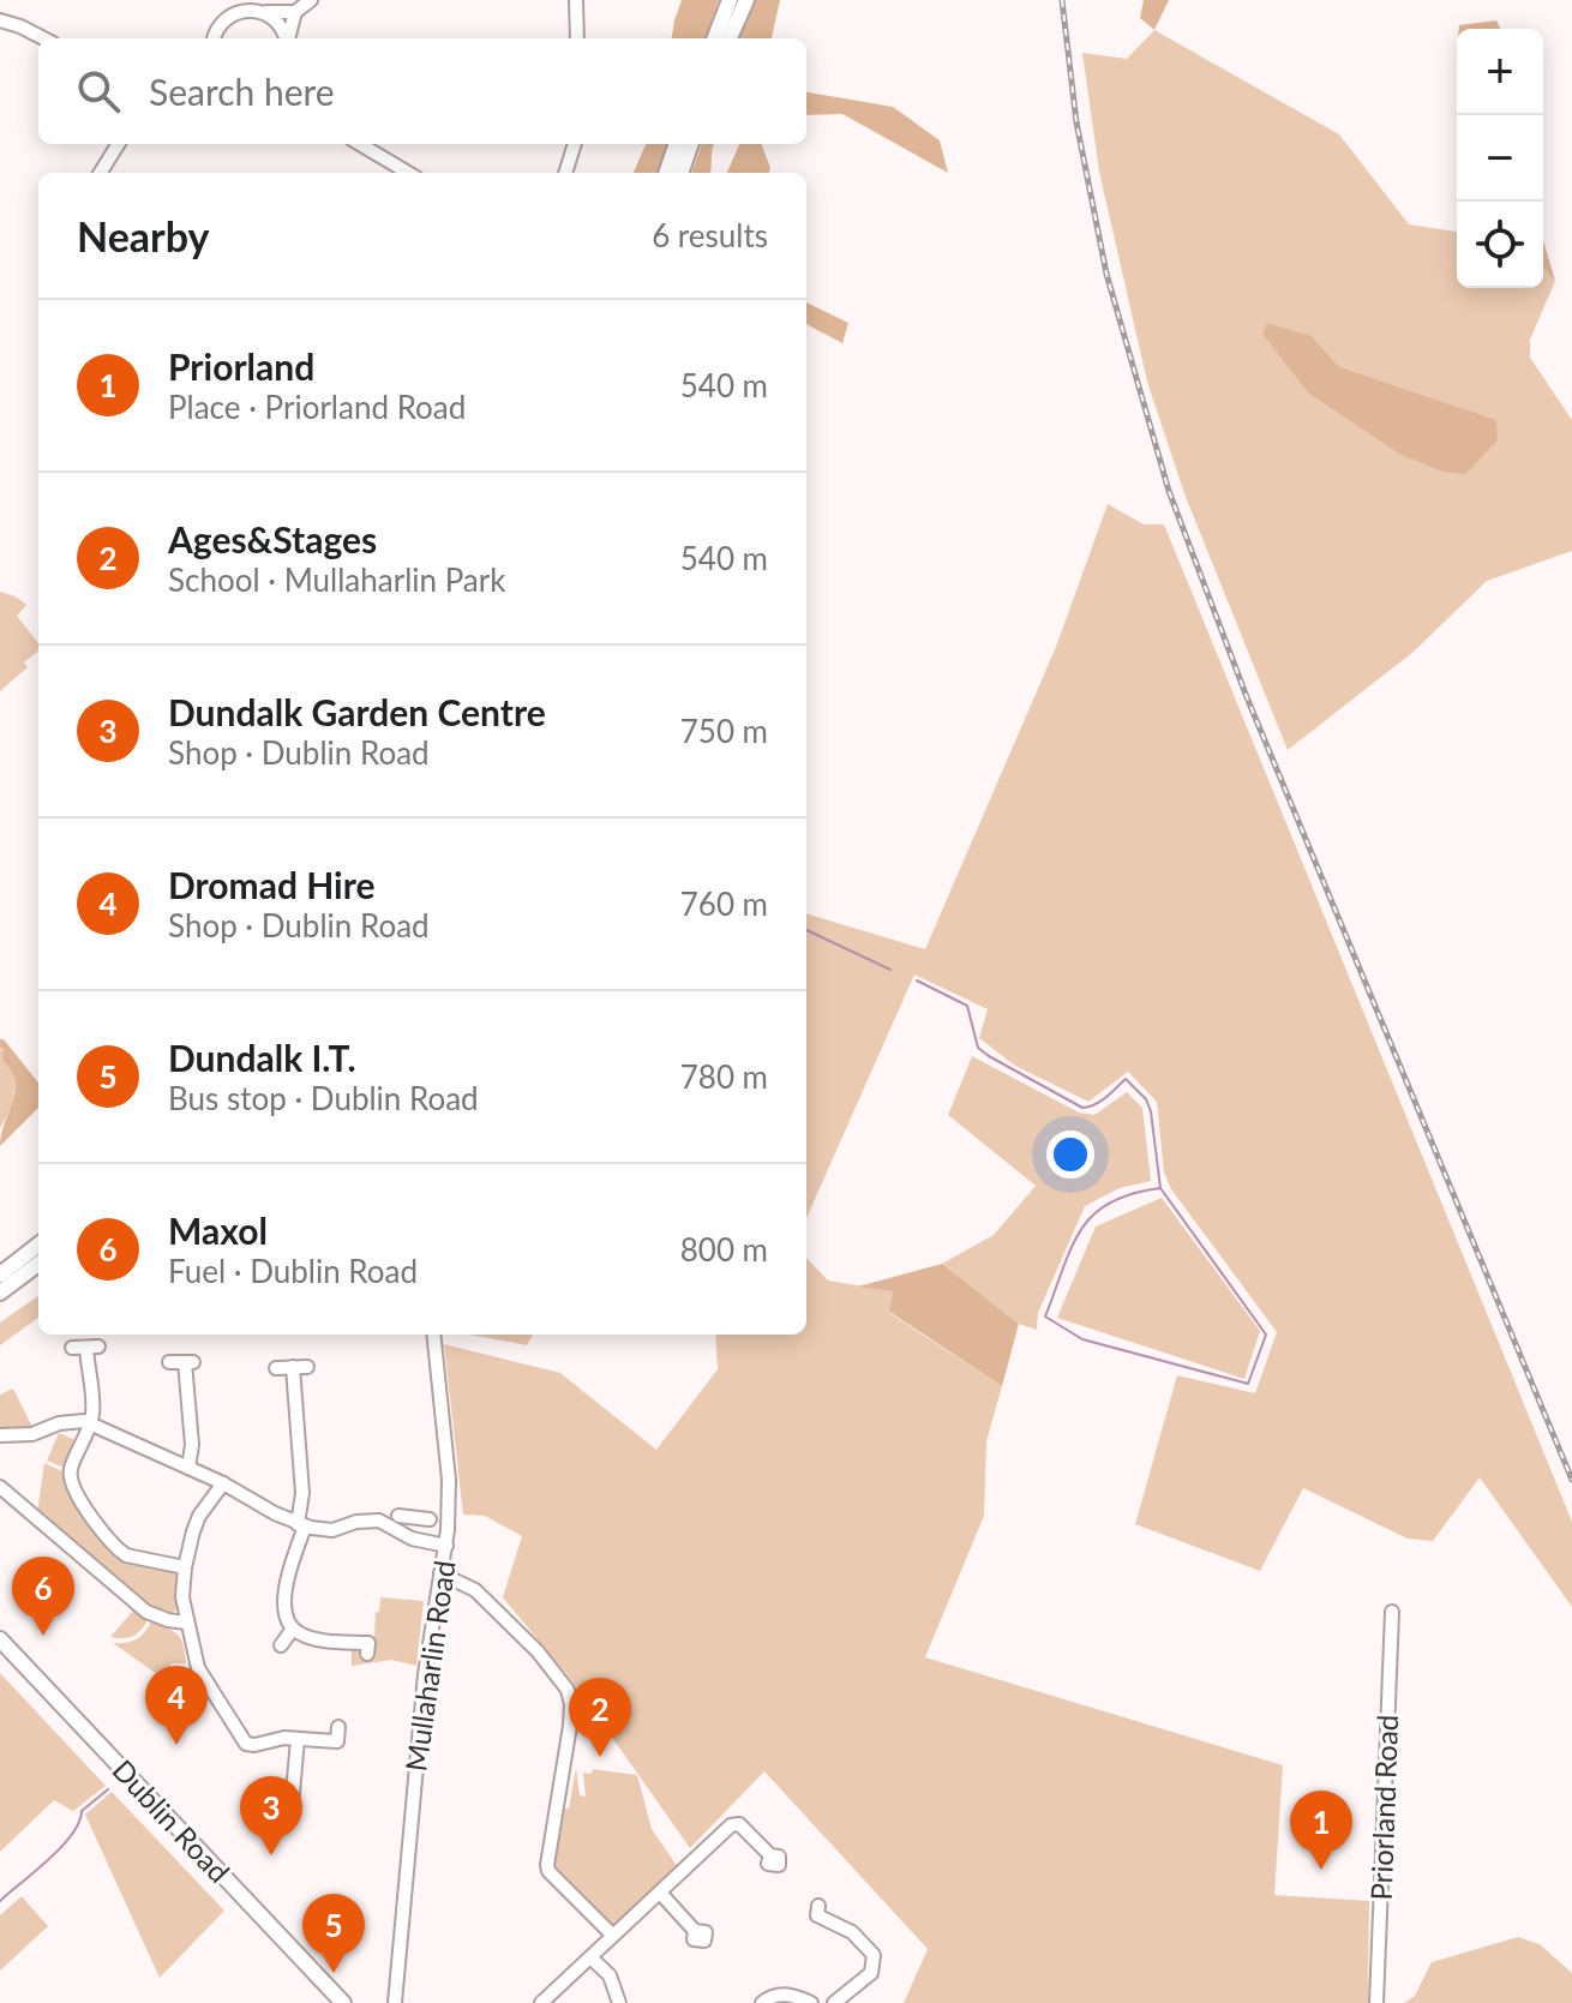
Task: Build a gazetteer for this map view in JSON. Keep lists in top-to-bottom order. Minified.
{"streets":{"main road":["Dublin Road"],"street":["Mullaharlin Road","Priorland Road"]},"page":{"map_buttons":["+","−"],"search":"Search here","heading":["Nearby","6 results"],"list":[{"mark":"1","name":"Priorland","note":"Place · Priorland Road","value":"540 m"},{"mark":"2","name":"Ages&Stages","note":"School · Mullaharlin Park","value":"540 m"},{"mark":"3","name":"Dundalk Garden Centre","note":"Shop · Dublin Road","value":"750 m"},{"mark":"4","name":"Dromad Hire","note":"Shop · Dublin Road","value":"760 m"},{"mark":"5","name":"Dundalk I.T.","note":"Bus stop · Dublin Road","value":"780 m"},{"mark":"6","name":"Maxol","note":"Fuel · Dublin Road","value":"800 m"}],"pins":["6","4","2","3","1","5"]}}
